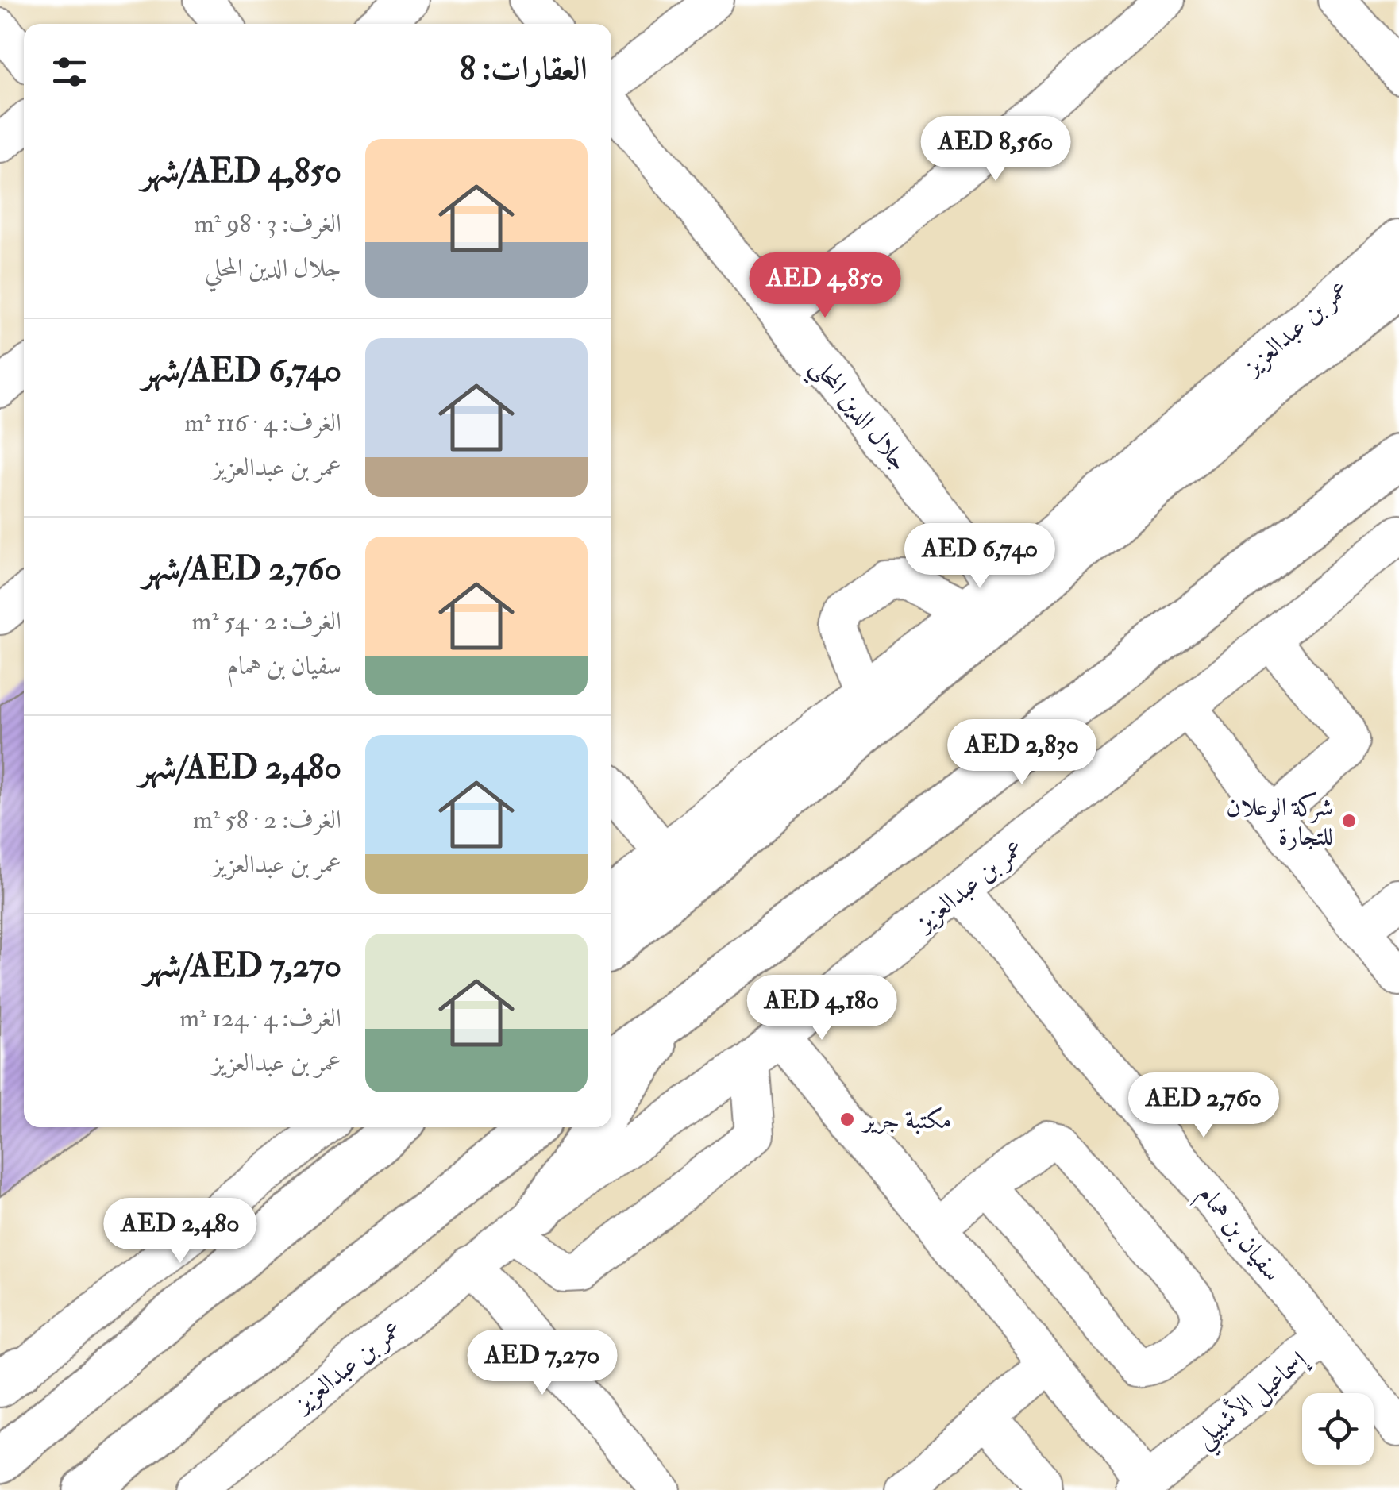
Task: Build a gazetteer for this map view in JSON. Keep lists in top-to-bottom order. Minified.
{"streets":{"main road":["عمر بن عبدالعزيز"],"street":["جلال الدين المحلي","سفيان بن همام","إسماعيل الأشبيلي"]},"crossings":[["عمر بن عبدالعزيز","جلال الدين المحلي"],["عمر بن عبدالعزيز","سفيان بن همام"],["سفيان بن همام","إسماعيل الأشبيلي"]],"places":["شركة الوعلان للتجارة","مكتبة جرير"],"page":{"heading":"العقارات: 8","price":["AED 8,560","AED 4,850","AED 6,740","AED 2,830","AED 4,180","AED 2,760","AED 2,480","AED 7,270"],"list":[{"name":"AED 4,850/شهر","note":"الغرف: 3 · 98 m² · جلال الدين المحلي"},{"name":"AED 6,740/شهر","note":"الغرف: 4 · 116 m² · عمر بن عبدالعزيز"},{"name":"AED 2,760/شهر","note":"الغرف: 2 · 54 m² · سفيان بن همام"},{"name":"AED 2,480/شهر","note":"الغرف: 2 · 58 m² · عمر بن عبدالعزيز"},{"name":"AED 7,270/شهر","note":"الغرف: 4 · 124 m² · عمر بن عبدالعزيز"}]}}
